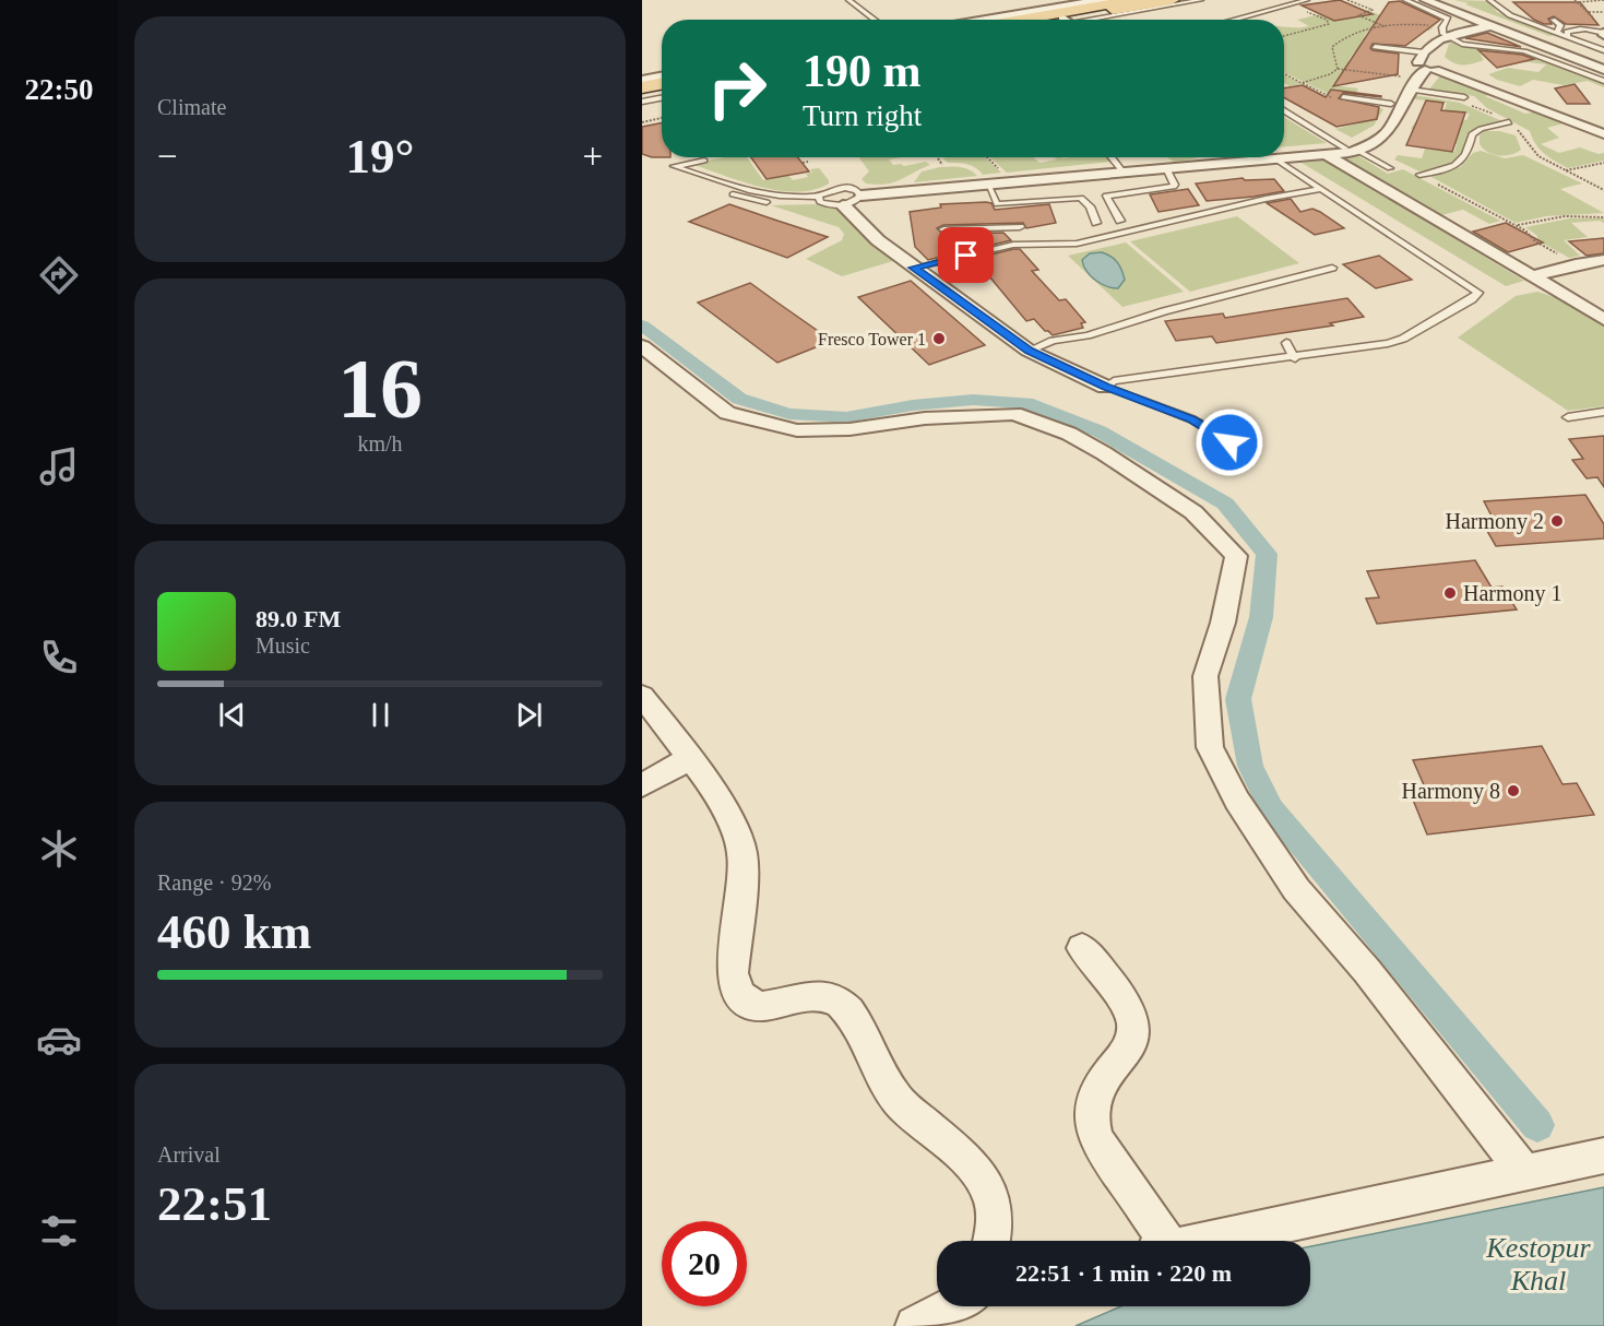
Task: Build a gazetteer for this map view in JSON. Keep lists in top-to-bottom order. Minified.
{"water":["Kestopur Khal"],"places":["Fresco Tower 1","Harmony 2","Harmony 1","Harmony 8"],"page":{"tabs":"22:50","tile":["Climate",["16","km/h"],["Range · 92%","460 km"],["Arrival","22:51"]],"turn":["190 m","Turn right"],"heat":["−","19°","+"],"song":["89.0 FM","Music"],"limit":"20","trip":"22:51 · 1 min · 220 m"}}
